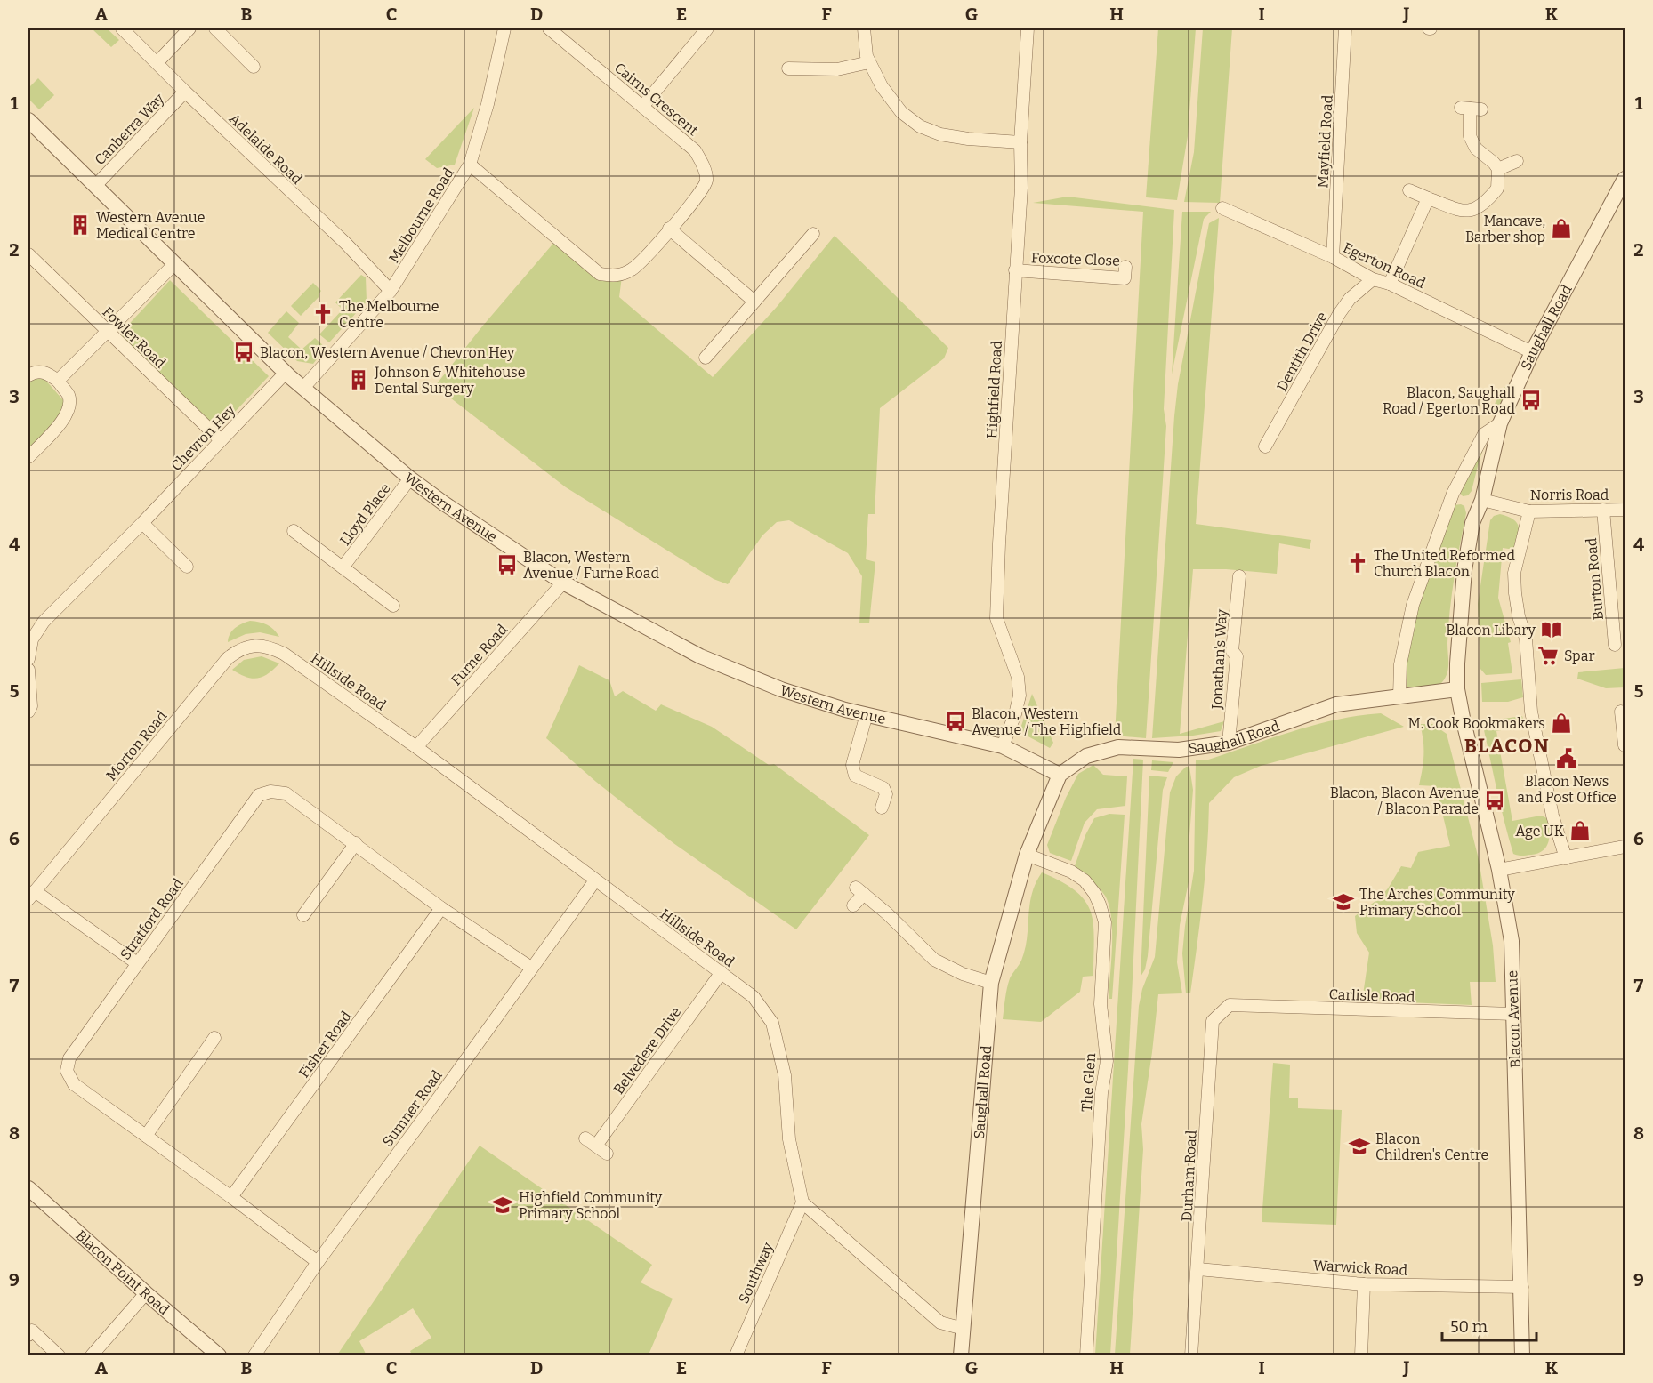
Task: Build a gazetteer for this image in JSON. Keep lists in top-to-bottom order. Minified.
{"streets":{"street":["Cairns Crescent","Canberra Way","Mayfield Road","Adelaide Road","Melbourne Road","Foxcote Close","Egerton Road","Saughall Road","Fowler Road","Dentith Drive","Highfield Road","Chevron Hey","Norris Road","Western Avenue","Lloyd Place","Burton Road","Furne Road","Jonathan's Way","Hillside Road","Morton Road","Stratford Road","Carlisle Road","Blacon Avenue","Fisher Road","Belvedere Drive","The Glen","Sumner Road","Durham Road","Warwick Road","Blacon Point Road","Southway"]},"crossings":[["Cairns Crescent","Melbourne Road"],["Canberra Way","Adelaide Road"],["Canberra Way","Western Avenue"],["Mayfield Road","Egerton Road"],["Adelaide Road","Melbourne Road"],["Melbourne Road","Western Avenue"],["Foxcote Close","Highfield Road"],["Egerton Road","Saughall Road"],["Egerton Road","Dentith Drive"],["Saughall Road","Norris Road"],["Saughall Road","Western Avenue"],["Saughall Road","Jonathan's Way"],["Saughall Road","Blacon Avenue"],["Saughall Road","The Glen"],["Fowler Road","Chevron Hey"],["Highfield Road","Western Avenue"],["Chevron Hey","Western Avenue"],["Norris Road","Burton Road"],["Western Avenue","Lloyd Place"],["Western Avenue","Furne Road"],["Furne Road","Hillside Road"],["Hillside Road","Morton Road"],["Hillside Road","Belvedere Drive"],["Hillside Road","Sumner Road"],["Hillside Road","Southway"],["Stratford Road","Fisher Road"],["Stratford Road","Sumner Road"],["Carlisle Road","Blacon Avenue"],["Carlisle Road","Durham Road"],["Blacon Avenue","Warwick Road"],["Durham Road","Warwick Road"]],"districts":["BLACON"],"places":{"building":["Western Avenue Medical Centre","Johnson & Whitehouse Dental Surgery"],"shop":["Mancave, Barber shop","M. Cook Bookmakers","Age UK"],"church":["The Melbourne Centre","The United Reformed Church Blacon"],"bus stop":["Blacon, Western Avenue / Chevron Hey","Blacon, Saughall Road / Egerton Road","Blacon, Western Avenue / Furne Road","Blacon, Western Avenue / The Highfield","Blacon, Blacon Avenue / Blacon Parade"],"library":["Blacon Libary"],"supermarket":["Spar"],"public building":["Blacon News and Post Office"],"school or university":["The Arches Community Primary School","Blacon Children's Centre","Highfield Community Primary School"]},"scale_bar":"50 m","grid":{"columns":["A","B","C","D","E","F","G","H","I","J","K"],"rows":["1","2","3","4","5","6","7","8","9"]}}
